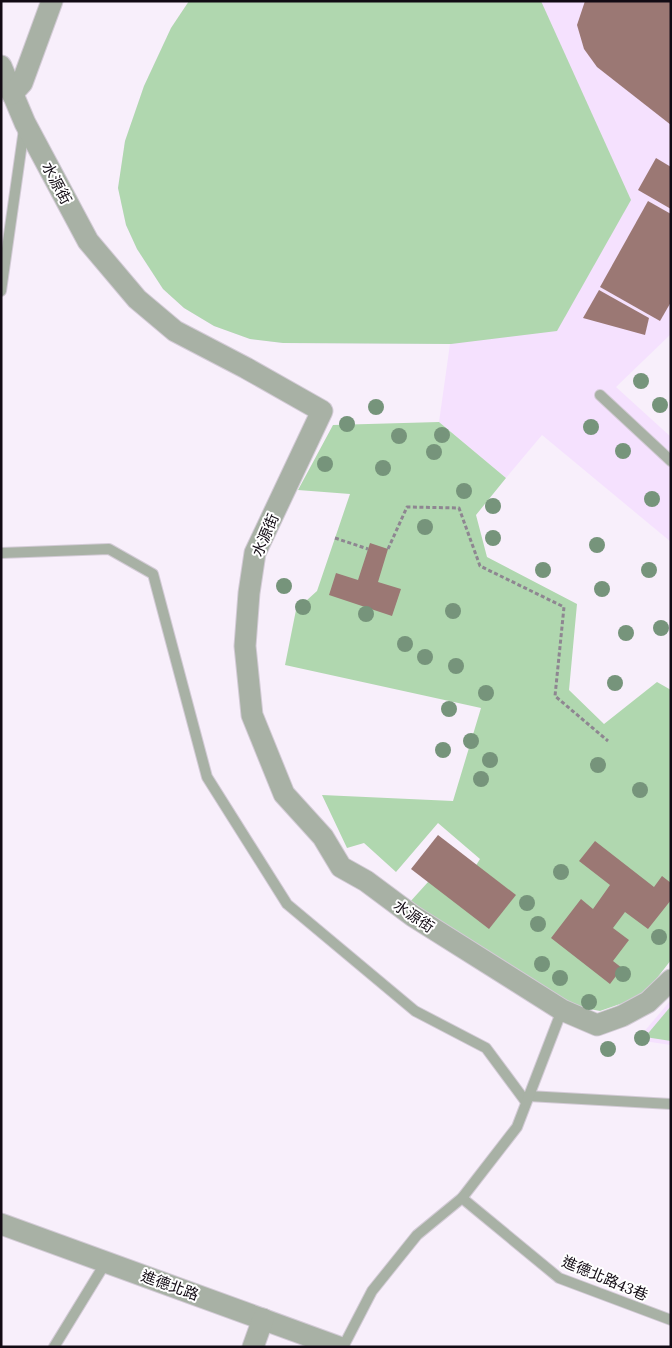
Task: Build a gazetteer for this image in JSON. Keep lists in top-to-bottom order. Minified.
{"streets":{"street":["水源街","進德北路"],"lane":["進德北路43巷"]}}
